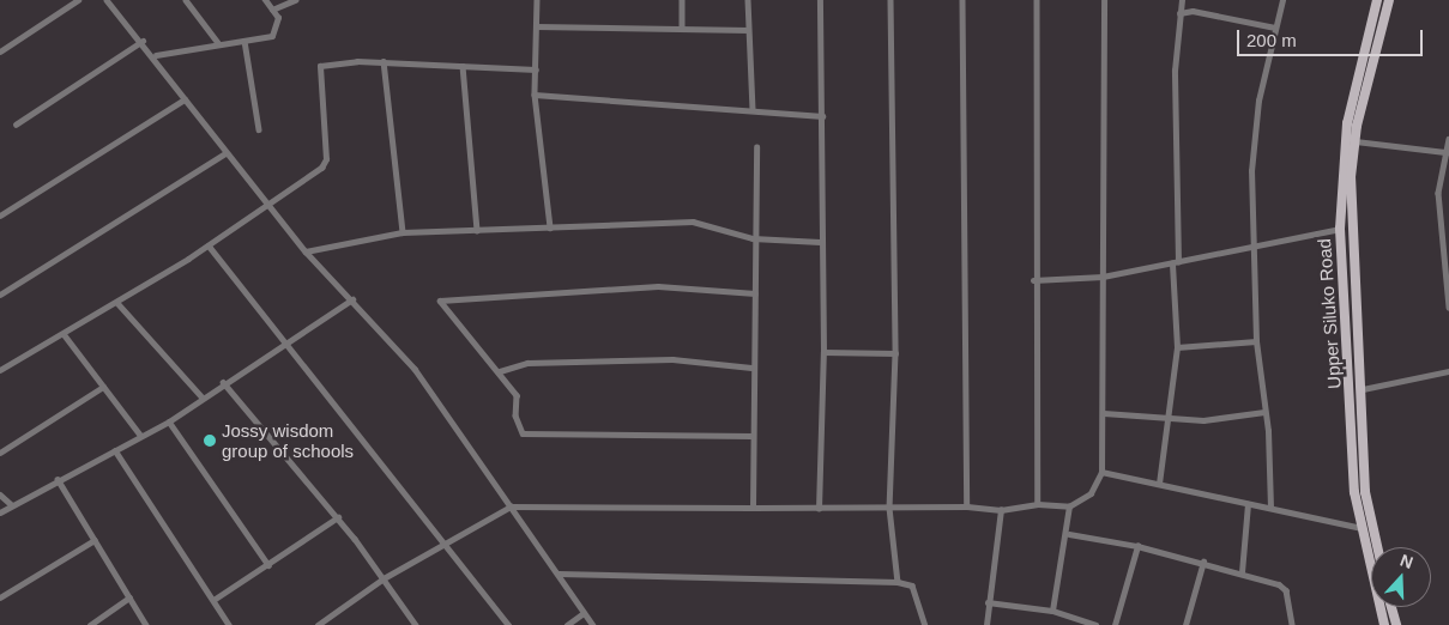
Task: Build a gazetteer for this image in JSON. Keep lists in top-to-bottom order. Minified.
{"streets":{"main road":["Upper Siluko Road"]},"places":["Jossy wisdom group of schools"],"scale_bar":"200 m","north":"top"}
